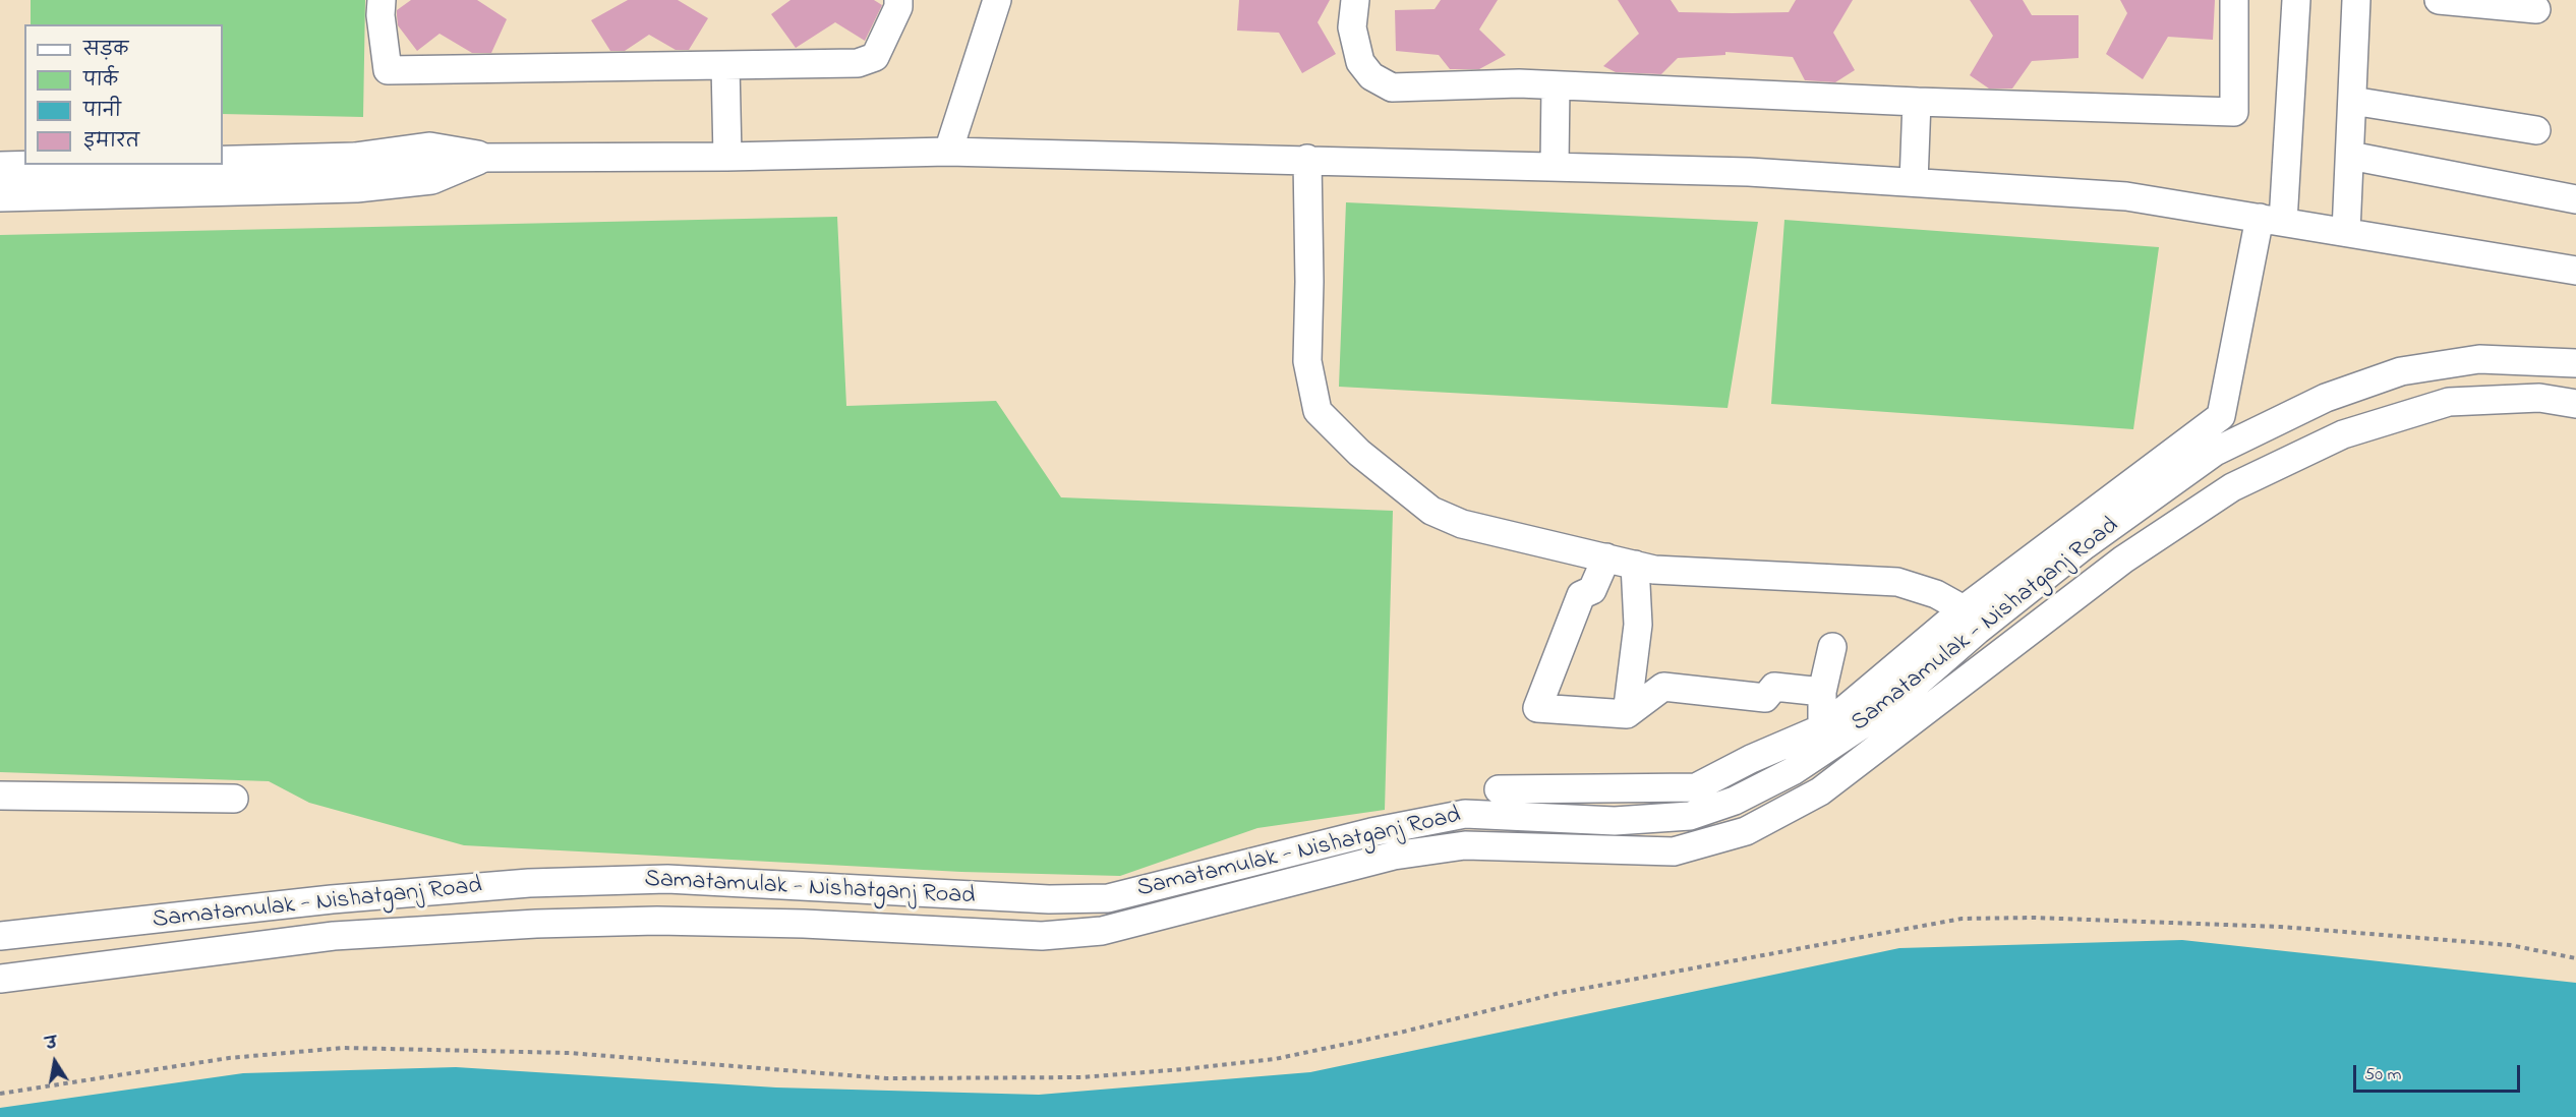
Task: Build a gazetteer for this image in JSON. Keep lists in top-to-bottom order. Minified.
{"streets":{"street":["Samatamulak - Nishatganj Road"]},"legend":["सड़क","पार्क","पानी","इमारत"],"scale_bar":"50 m","north":"top"}
